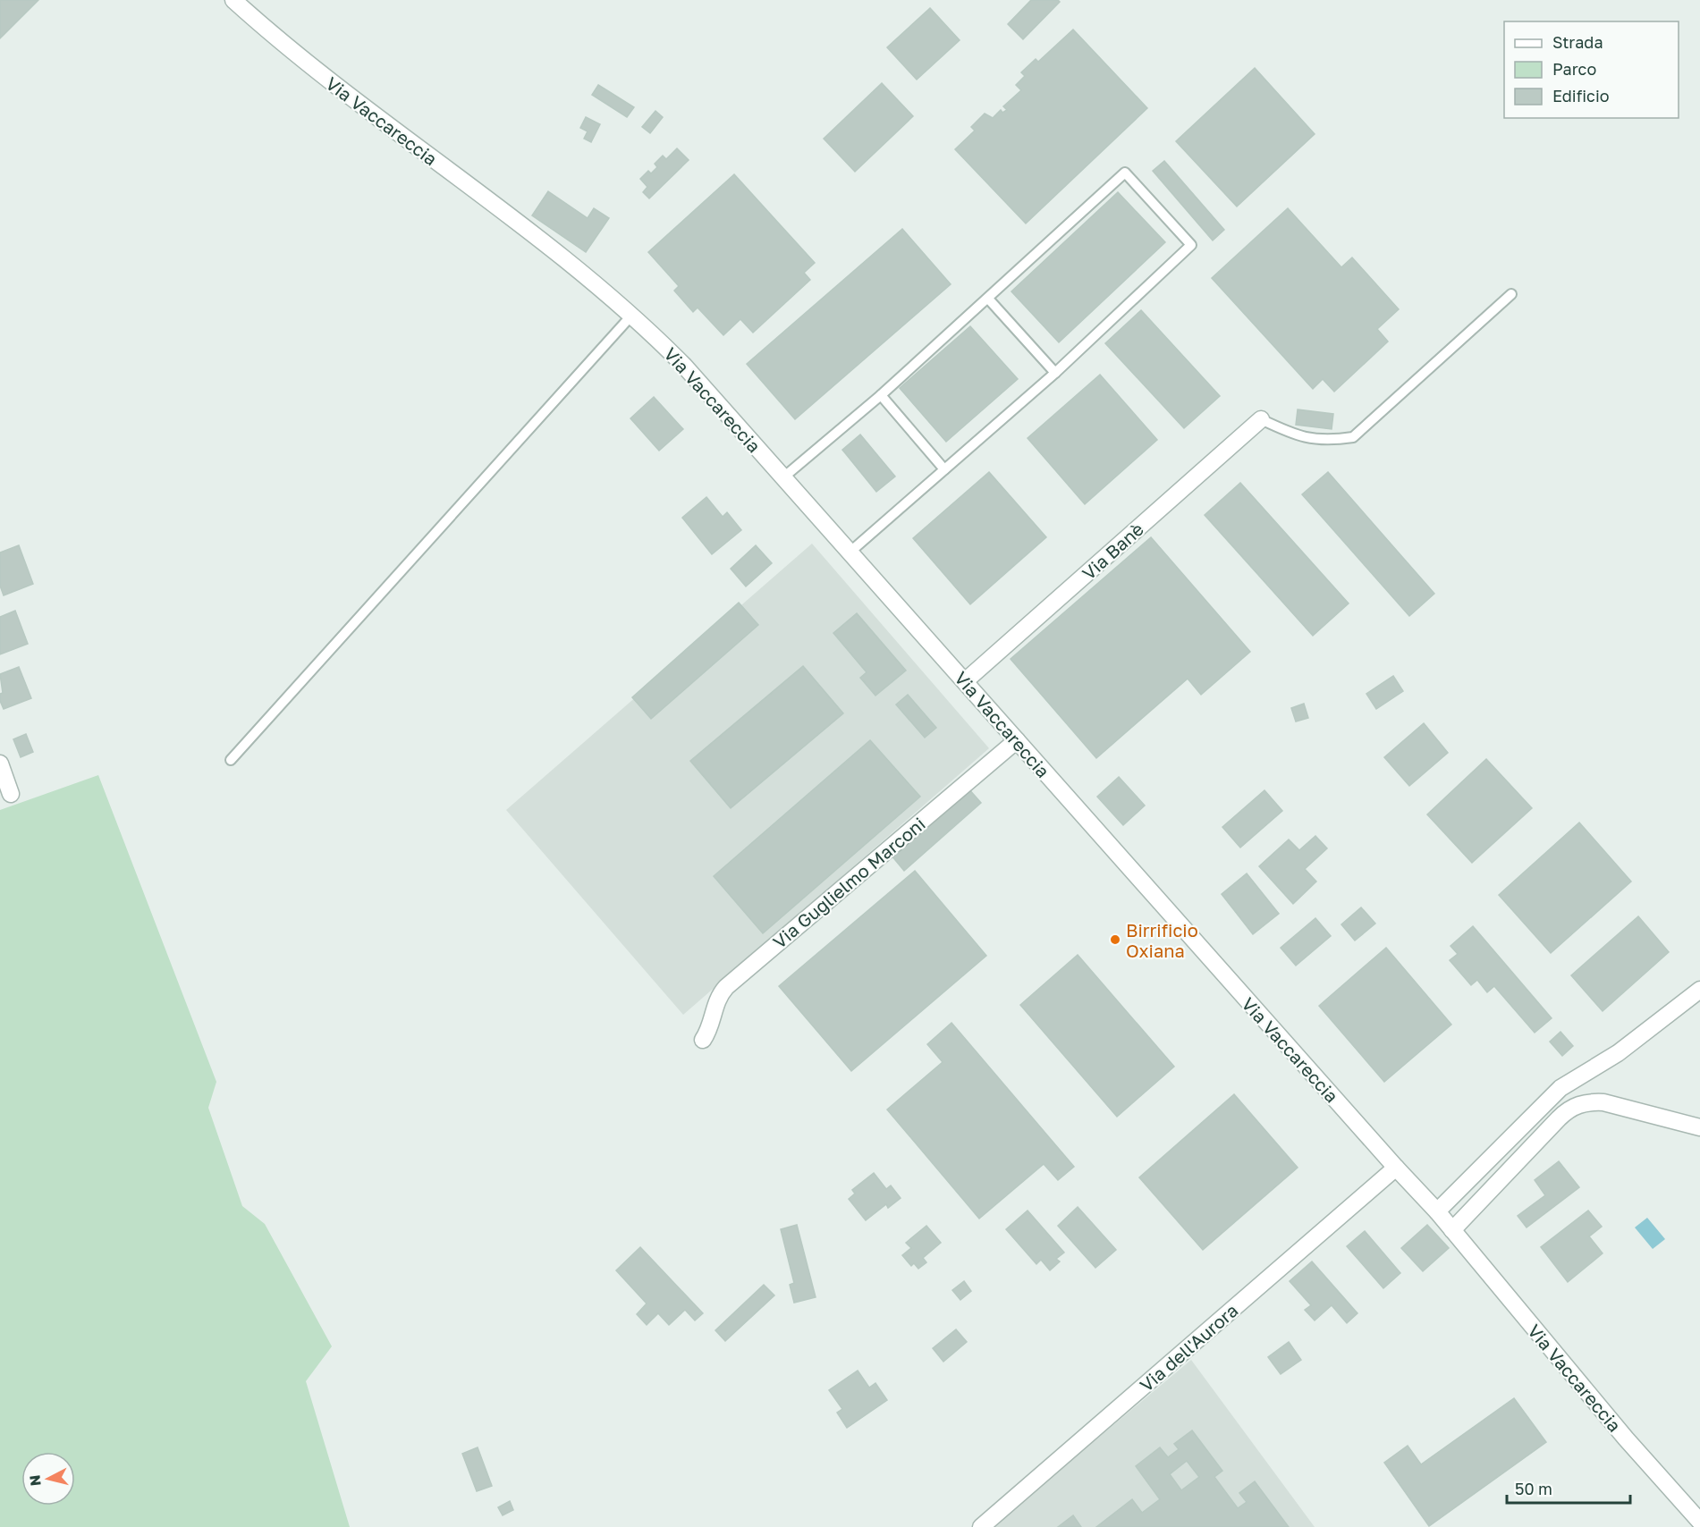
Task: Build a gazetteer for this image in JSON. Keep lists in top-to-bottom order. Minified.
{"streets":{"street":["Via Vaccareccia","Via Banè","Via Guglielmo Marconi","Via dell'Aurora"]},"crossings":[["Via Vaccareccia","Via Banè"],["Via Vaccareccia","Via Guglielmo Marconi"],["Via Vaccareccia","Via dell'Aurora"]],"places":["Birrificio Oxiana"],"legend":["Strada","Parco","Edificio"],"scale_bar":"50 m","north":"left"}
